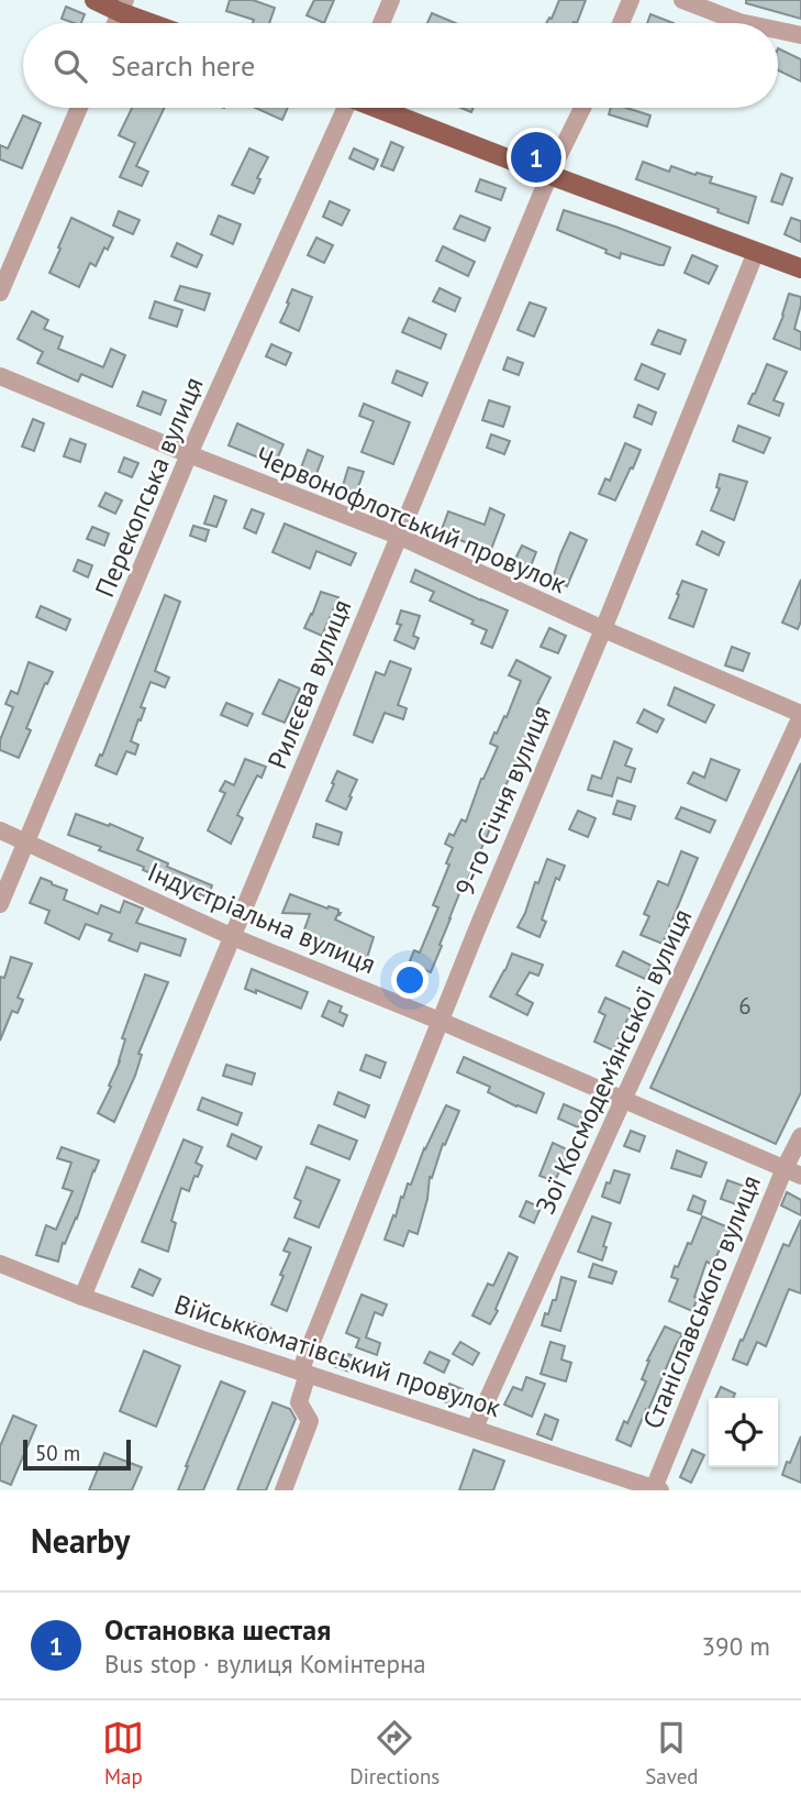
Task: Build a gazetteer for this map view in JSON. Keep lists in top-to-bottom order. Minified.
{"streets":{"street":["Перекопська вулиця","Червонофлотський провулок","Рилєєва вулиця","9-го Січня вулиця","Індустріальна вулиця","Зої Космодем’янської вулиця","Станіславського вулиця","Військкоматівський провулок"]},"crossings":[["Перекопська вулиця","Червонофлотський провулок"],["Перекопська вулиця","Індустріальна вулиця"],["Червонофлотський провулок","Рилєєва вулиця"],["Червонофлотський провулок","9-го Січня вулиця"],["Червонофлотський провулок","Зої Космодем’янської вулиця"],["Рилєєва вулиця","Індустріальна вулиця"],["Рилєєва вулиця","Військкоматівський провулок"],["9-го Січня вулиця","Індустріальна вулиця"],["9-го Січня вулиця","Військкоматівський провулок"],["Індустріальна вулиця","Зої Космодем’янської вулиця"],["Індустріальна вулиця","Станіславського вулиця"],["Зої Космодем’янської вулиця","Військкоматівський провулок"],["Станіславського вулиця","Військкоматівський провулок"]],"house_numbers":["6"],"scale_bar":"50 m","page":{"search":"Search here","pins":"1","scale":"50 m","heading":"Nearby","list":[{"mark":"1","name":"Остановка шестая","note":"Bus stop · вулиця Комінтерна","value":"390 m"}],"nav":["Map","Directions","Saved"]}}
